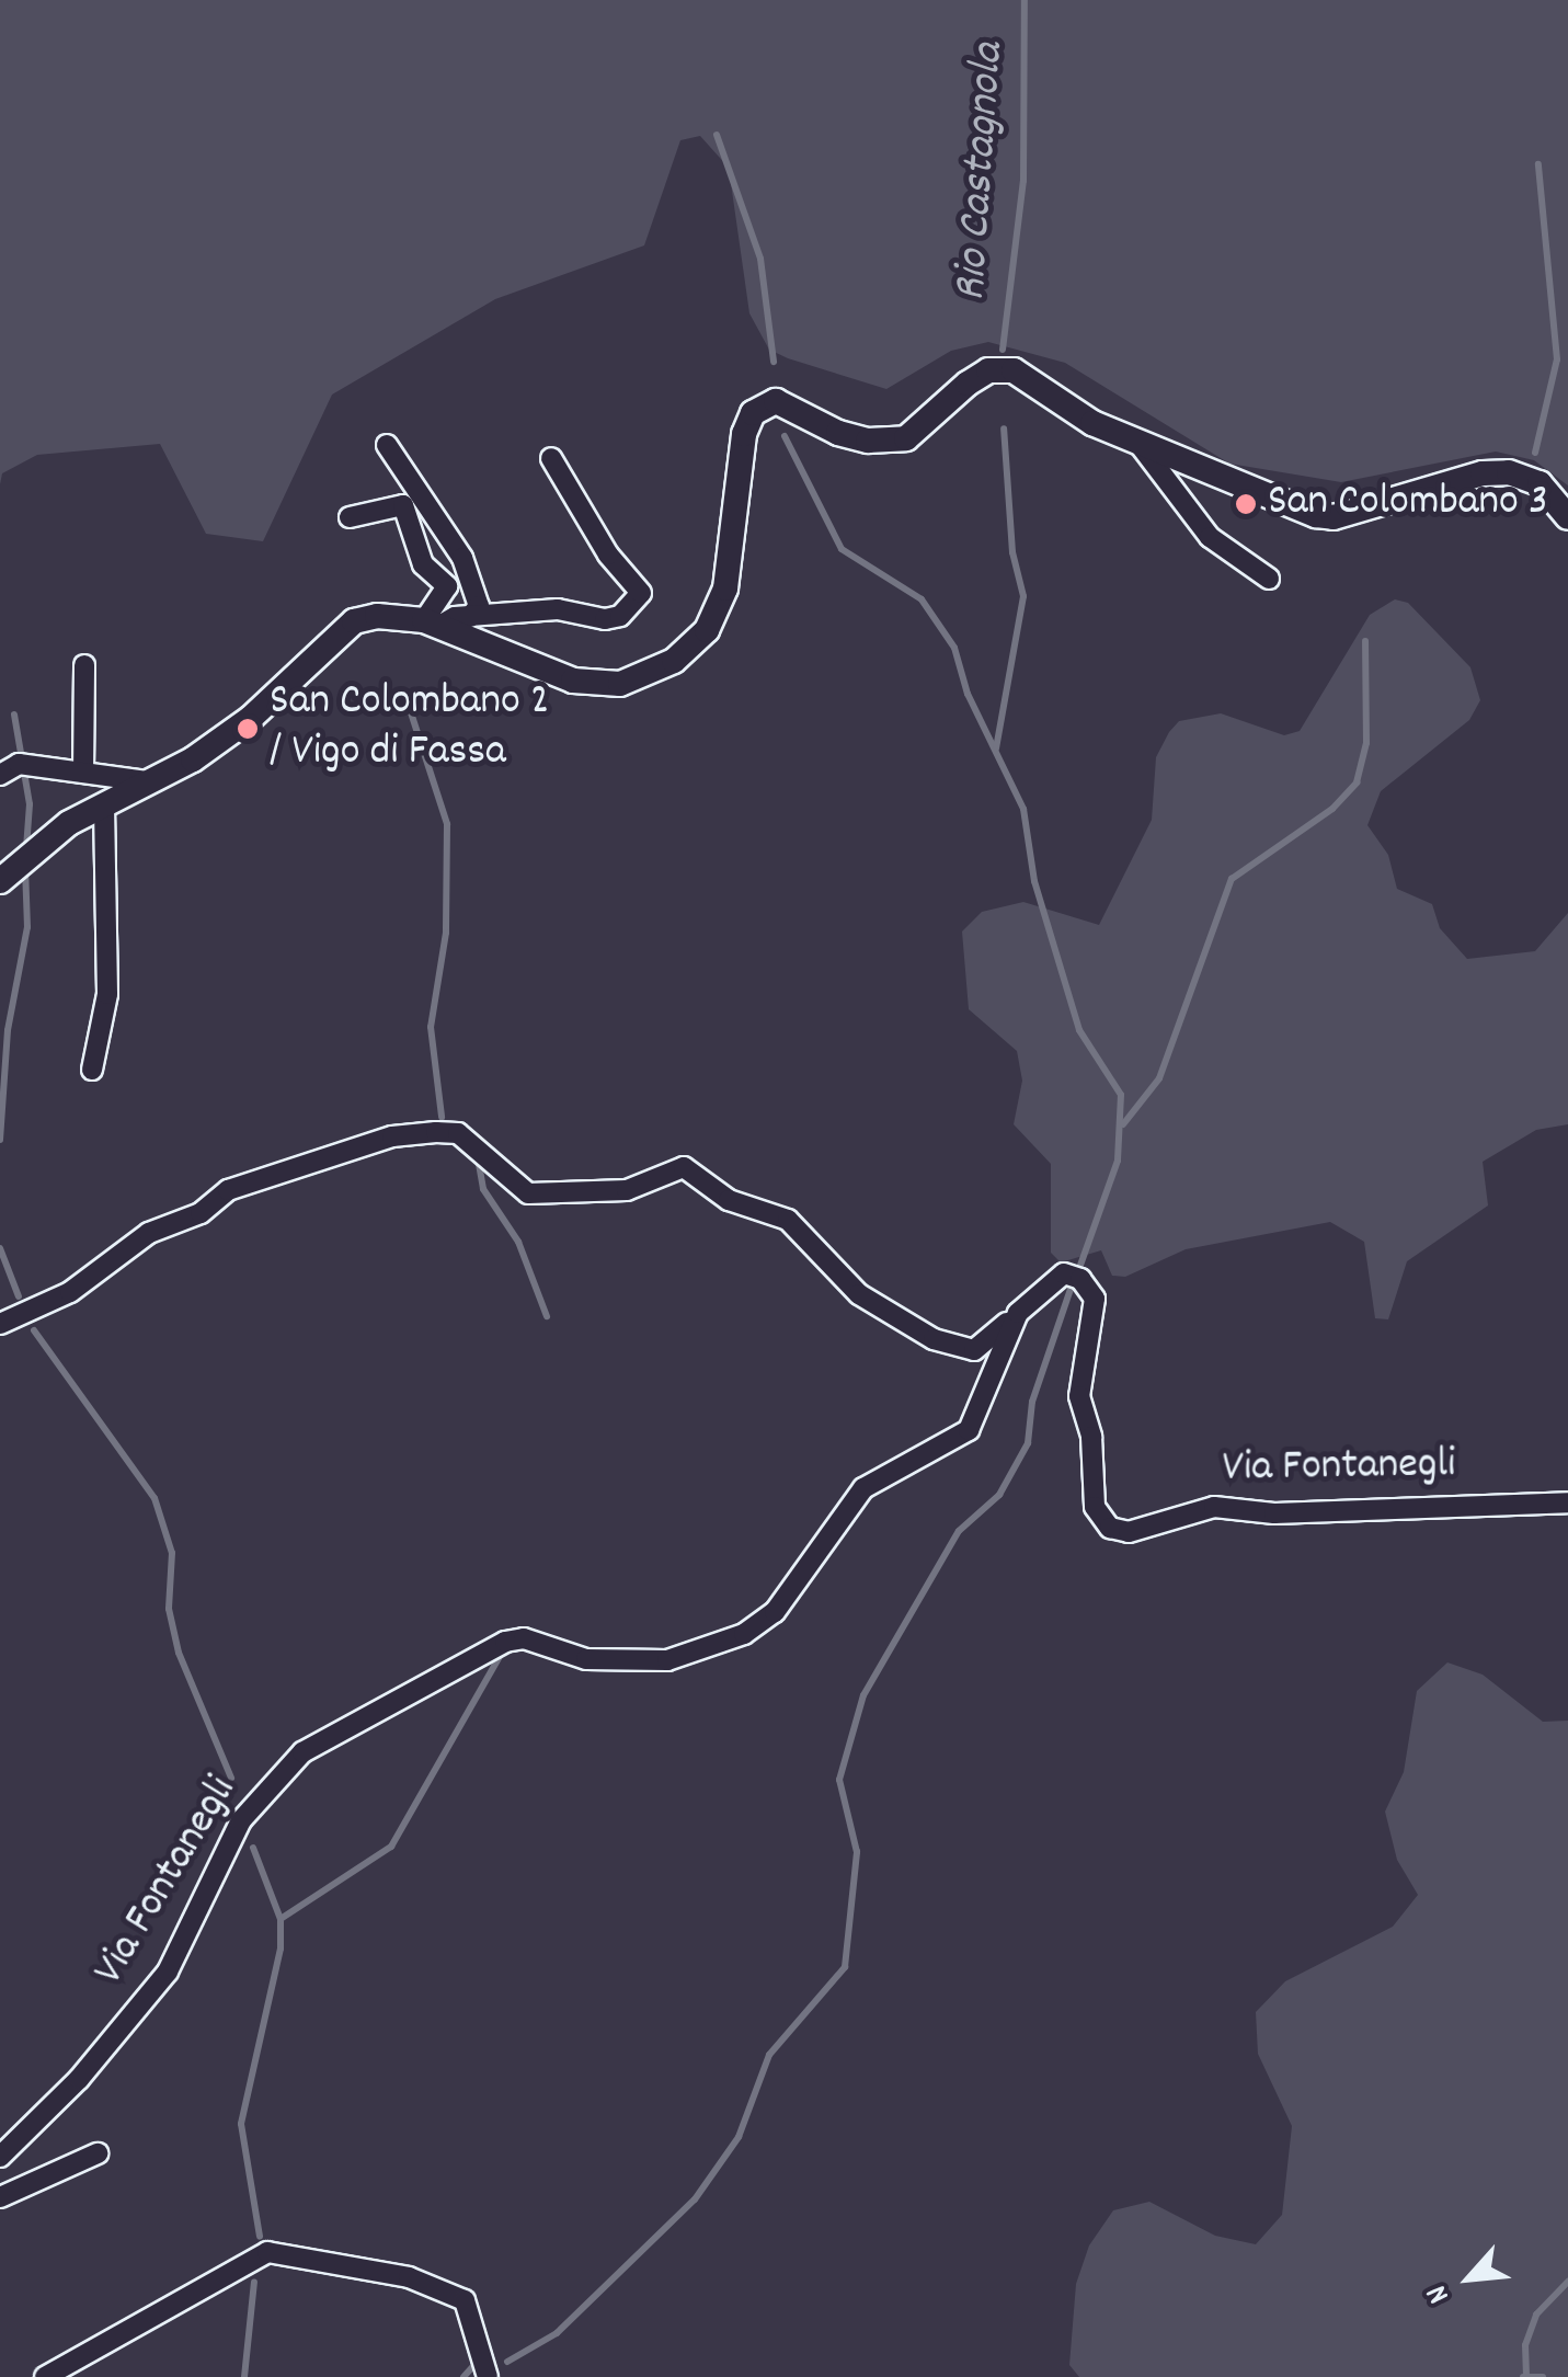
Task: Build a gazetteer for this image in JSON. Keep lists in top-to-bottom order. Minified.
{"streets":{"street":["Via Fontanegli"]},"water":["Rio Castagnola"],"places":["San Colombano 3","San Colombano 2 / Vigo di Fassa"],"north":"bottom left"}
